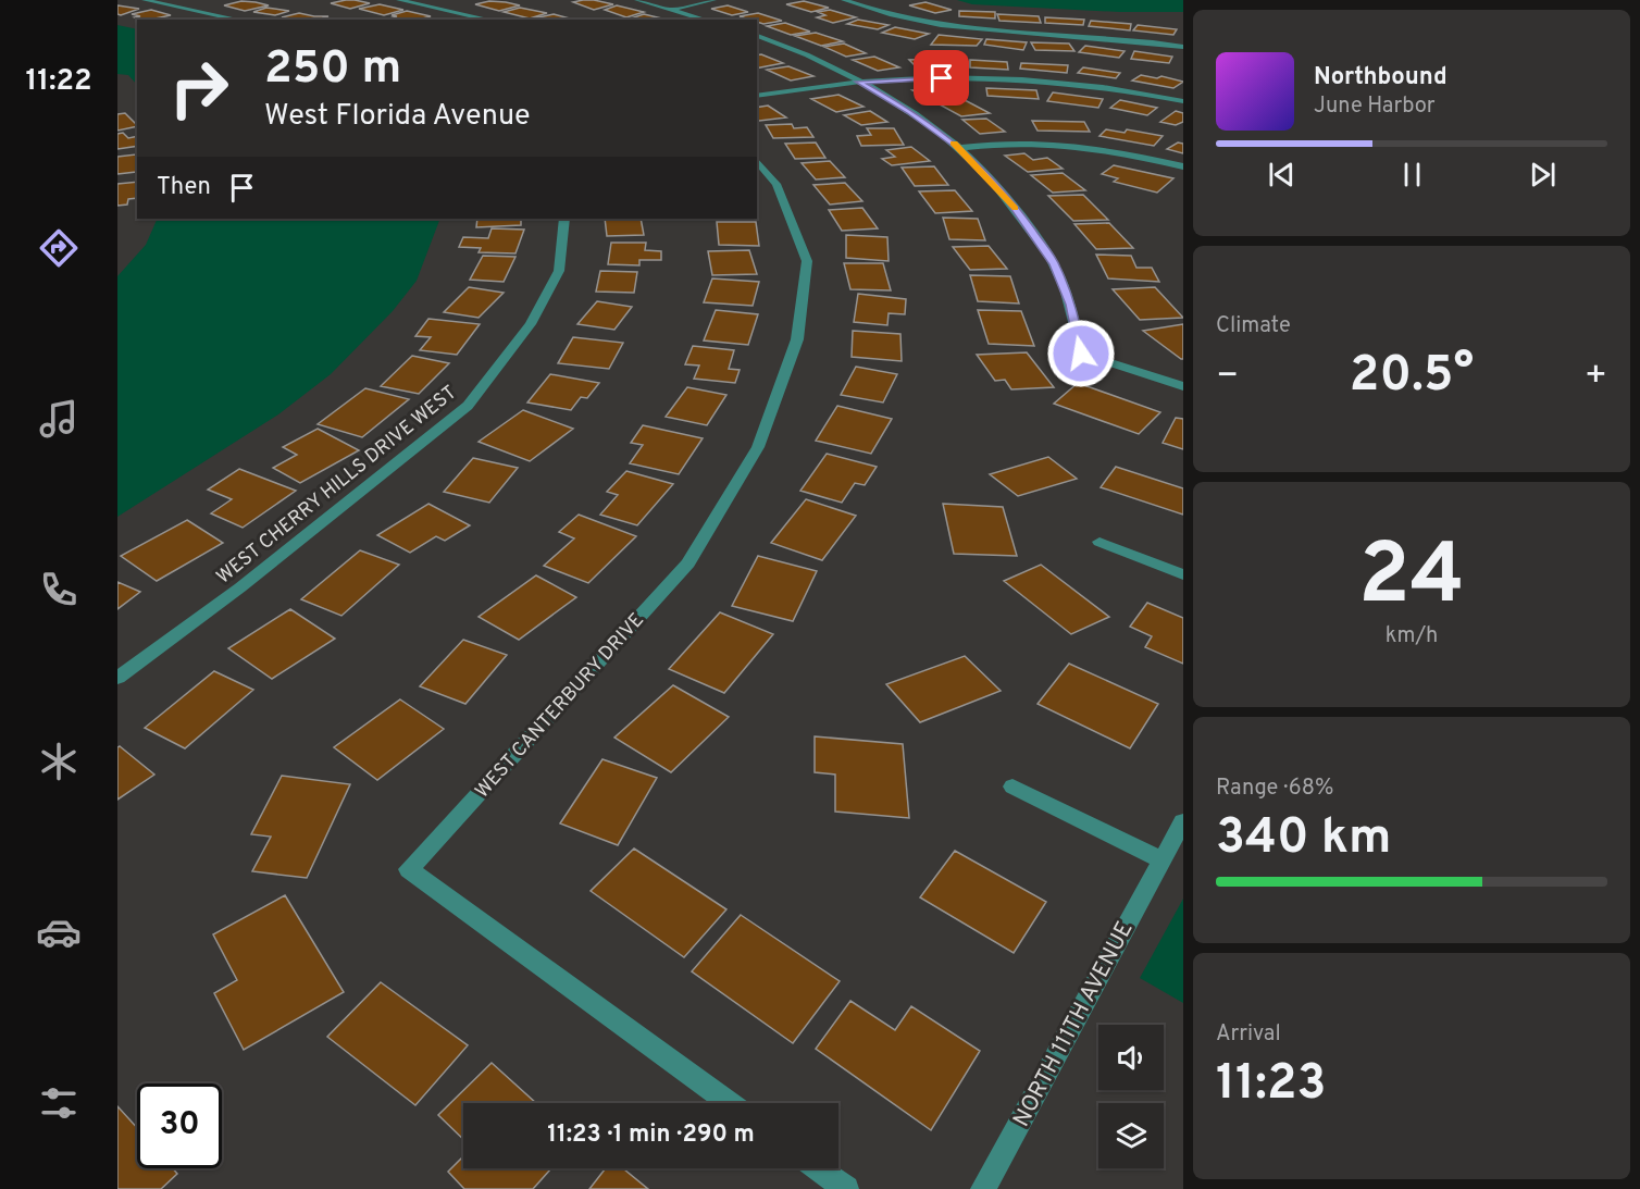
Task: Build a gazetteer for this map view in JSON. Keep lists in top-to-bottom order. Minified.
{"streets":{"street":["WEST CHERRY HILLS DRIVE WEST","WEST CANTERBURY DRIVE","NORTH 111TH AVENUE"]},"page":{"tabs":"11:22","turn":["250 m","West Florida Avenue"],"song":["Northbound","June Harbor"],"then":"Then","tile":["Climate",["24","km/h"],["Range · 68%","340 km"],["Arrival","11:23"]],"heat":["−","20.5°","+"],"limit":"30","trip":"11:23 · 1 min · 290 m"}}
